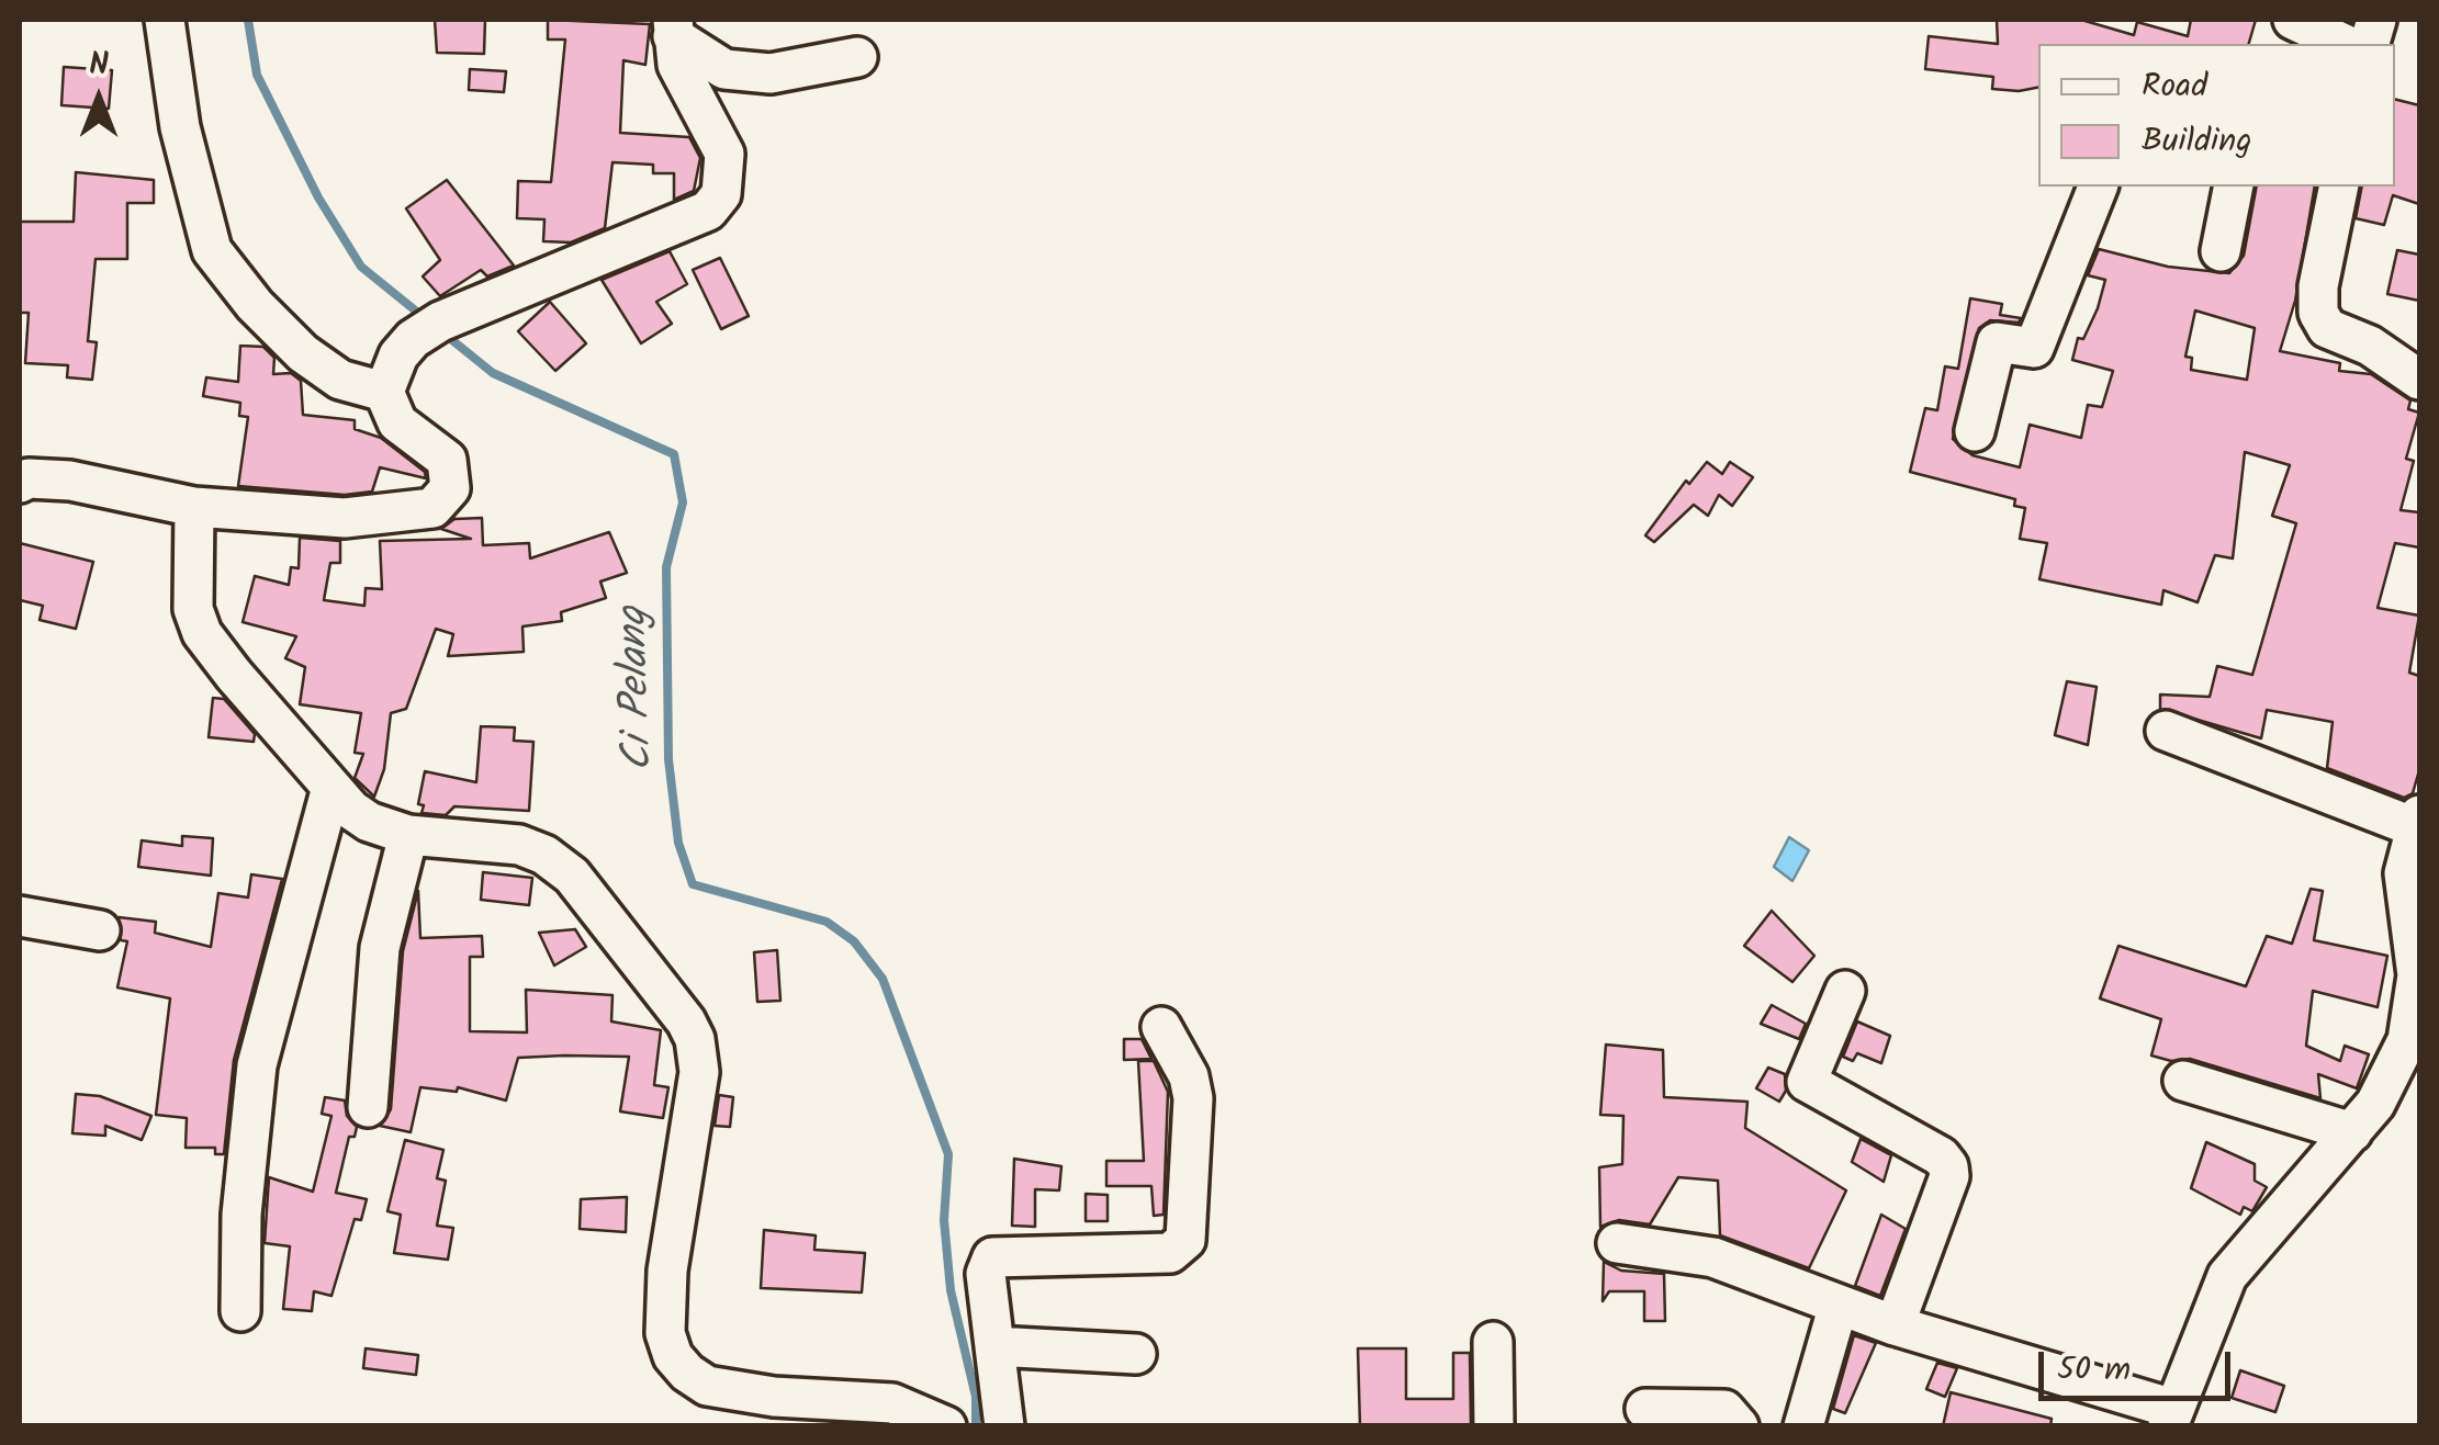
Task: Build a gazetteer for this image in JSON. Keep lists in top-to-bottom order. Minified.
{"water":["Ci Pelang"],"legend":["Road","Building"],"scale_bar":"50 m","north":"top"}
